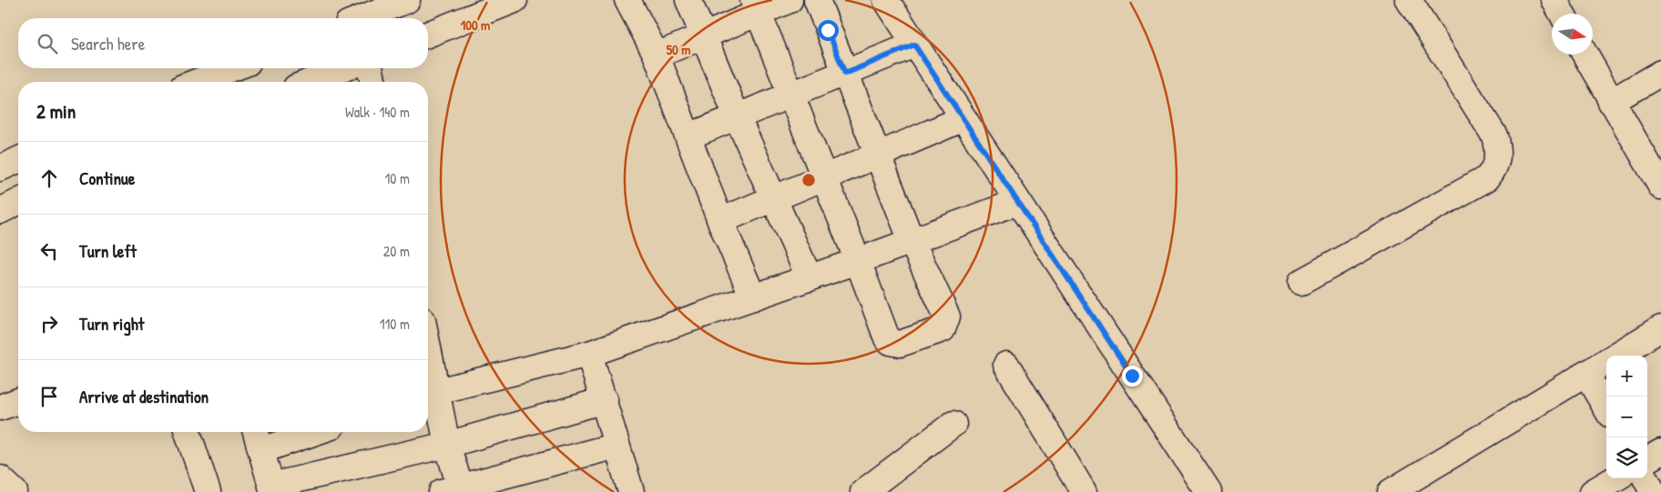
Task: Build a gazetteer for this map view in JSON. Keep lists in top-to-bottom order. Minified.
{"north":"right","page":{"search":"Search here","heading":["2 min","Walk · 140 m"],"list":[["Continue","10 m"],["Turn left","20 m"],["Turn right","110 m"],"Arrive at destination"],"map_buttons":["+","−"]},"rings":["100 m","50 m"]}
